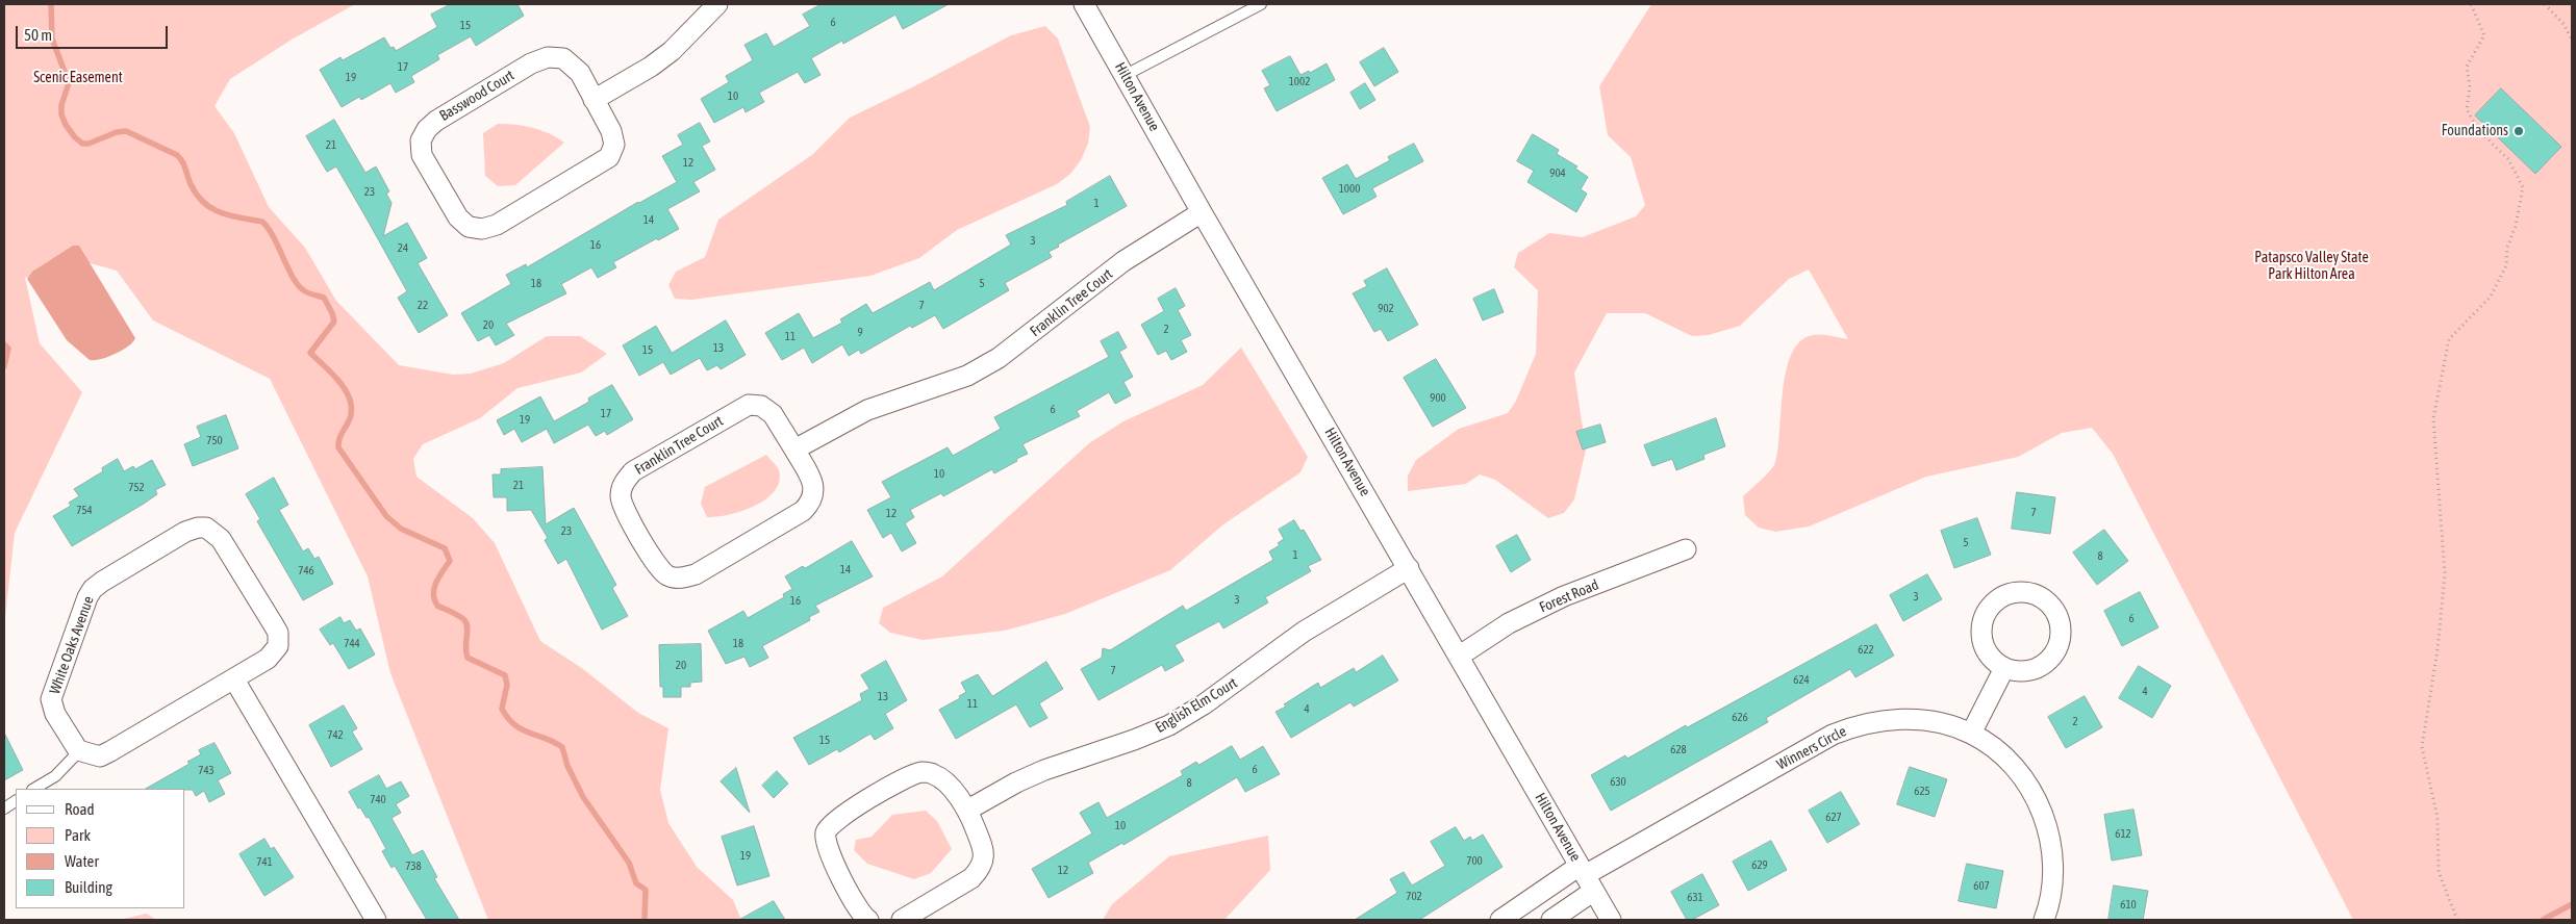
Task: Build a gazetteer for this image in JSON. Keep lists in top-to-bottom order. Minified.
{"streets":{"street":["Basswood Court","Hilton Avenue","Franklin Tree Court","Forest Road","White Oaks Avenue","English Elm Court","Winners Circle"]},"crossings":[["Hilton Avenue","Franklin Tree Court"],["Hilton Avenue","Forest Road"],["Hilton Avenue","English Elm Court"],["Hilton Avenue","Winners Circle"]],"parks":["Scenic Easement","Patapsco Valley State Park Hilton Area"],"places":["Foundations"],"house_numbers":["6","15","17","19","1002","10","21","12","904","1000","23","1","14","3","16","24","18","5","22","7","902","20","2","9","11","13","15","900","6","17","19","750","10","21","752","754","7","12","23","5","1","8","14","746","3","3","16","6","744","18","622","20","7","624","4","13","11","4","626","2","742","15","628","6","743","630","8","625","740","627","10","612","19","700","741","629","738","12","607","702","631","610"],"legend":["Road","Park","Water","Building"],"scale_bar":"50 m"}
